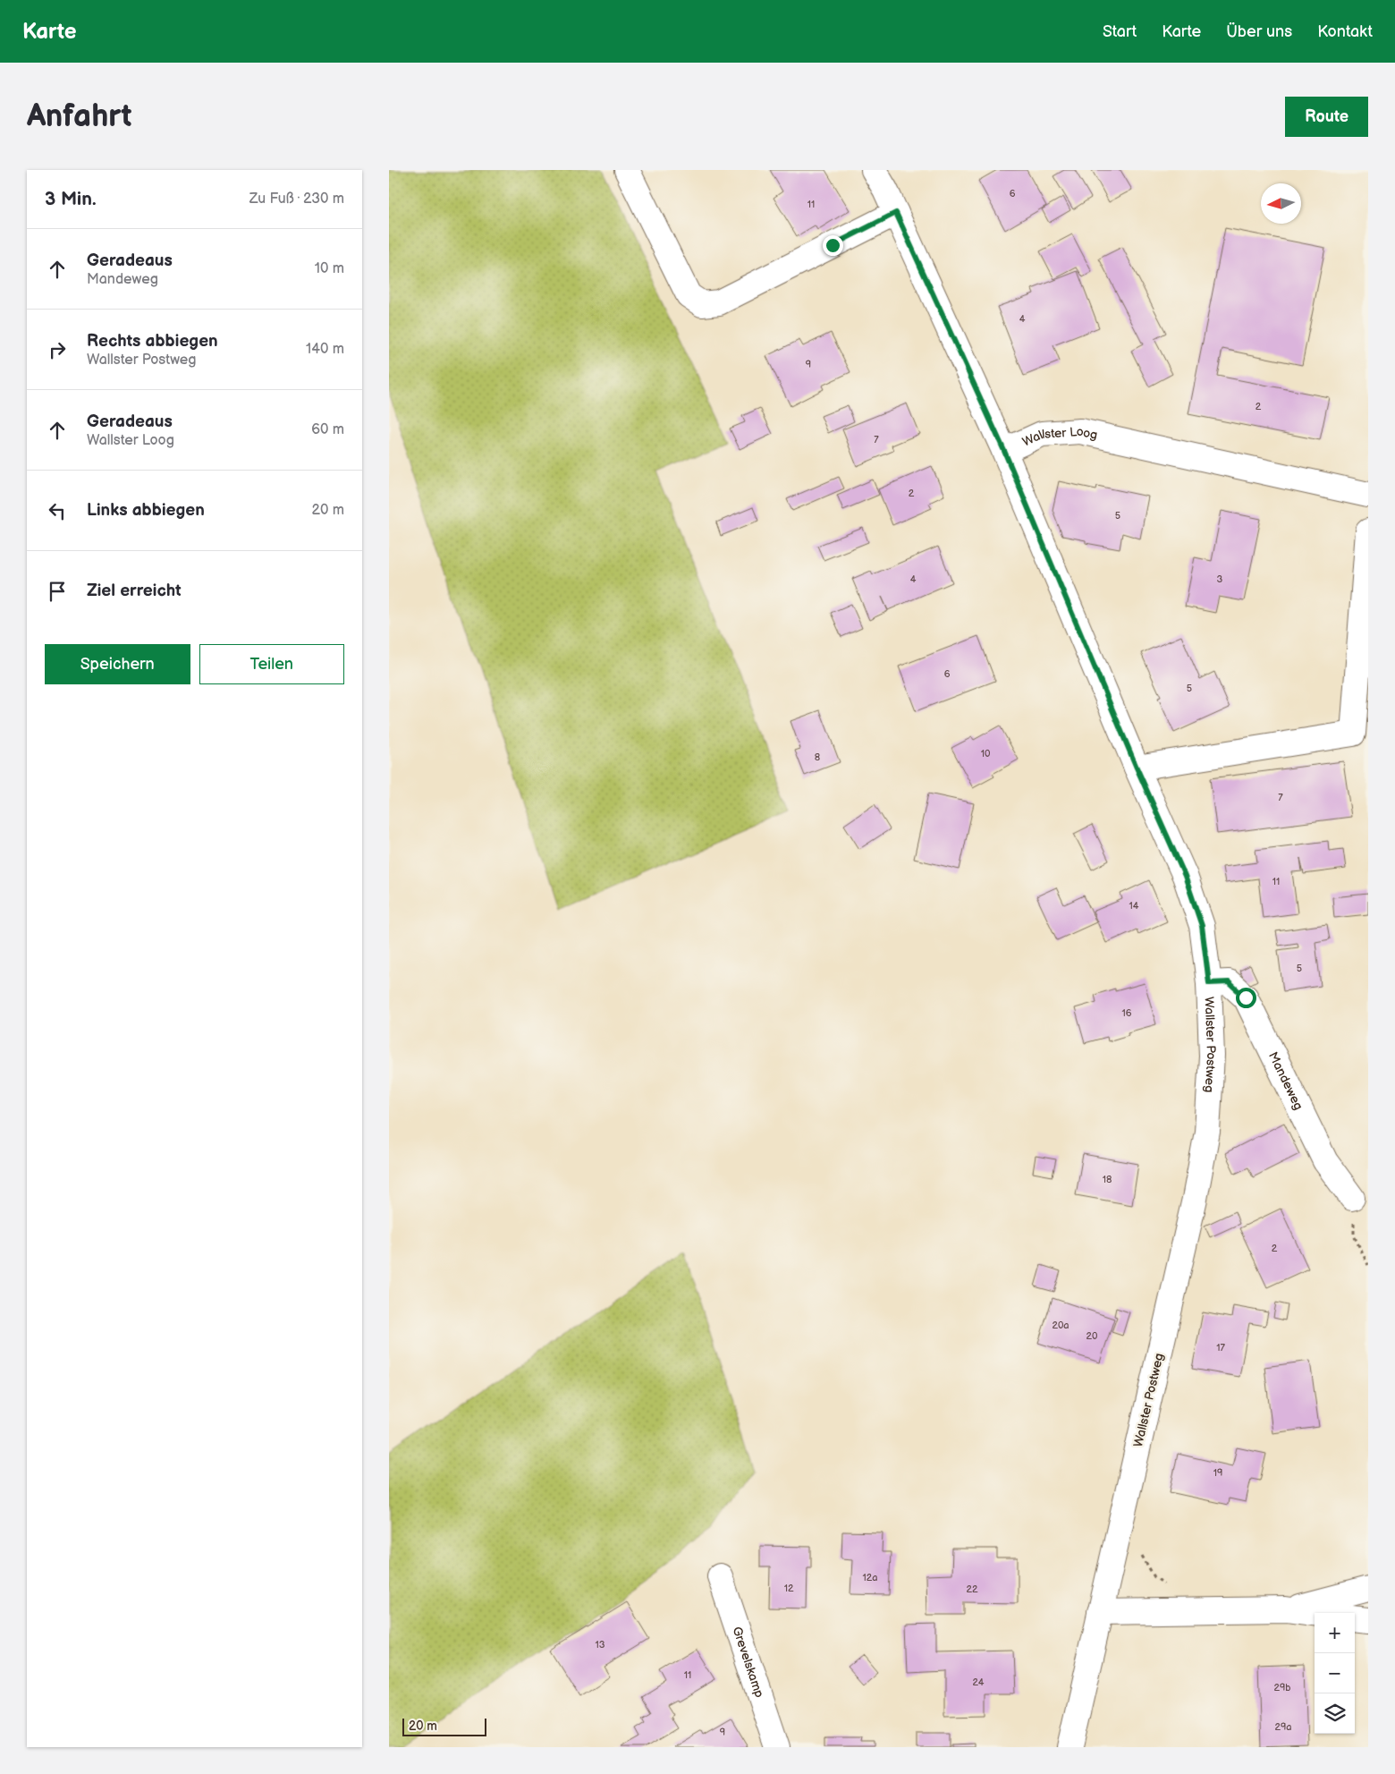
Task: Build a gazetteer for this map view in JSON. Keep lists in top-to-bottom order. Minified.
{"streets":{"street":["Wallster Loog","Wallster Postweg","Mandeweg","Grevelskamp"]},"crossings":[["Wallster Loog","Wallster Postweg"],["Wallster Postweg","Mandeweg"]],"house_numbers":["6","11","4","9","2","7","2","5","4","3","6","5","10","8","7","11","14","5","16","18","2","20a","20","17","19","12a","12","22","13","11","24","29b","29a","9"],"scale_bar":"20 m","north":"left","page":{"header":"Karte","nav":["Start","Karte","Über uns","Kontakt"],"buttons":["Route",["Speichern","Teilen"]],"title":"Anfahrt","heading":["3 Min.","Zu Fuß · 230 m"],"list":[["Geradeaus","Mandeweg","10 m"],["Rechts abbiegen","Wallster Postweg","140 m"],["Geradeaus","Wallster Loog","60 m"],["Links abbiegen","20 m"],"Ziel erreicht"],"map_buttons":["+","−"],"scale":"20 m"}}
